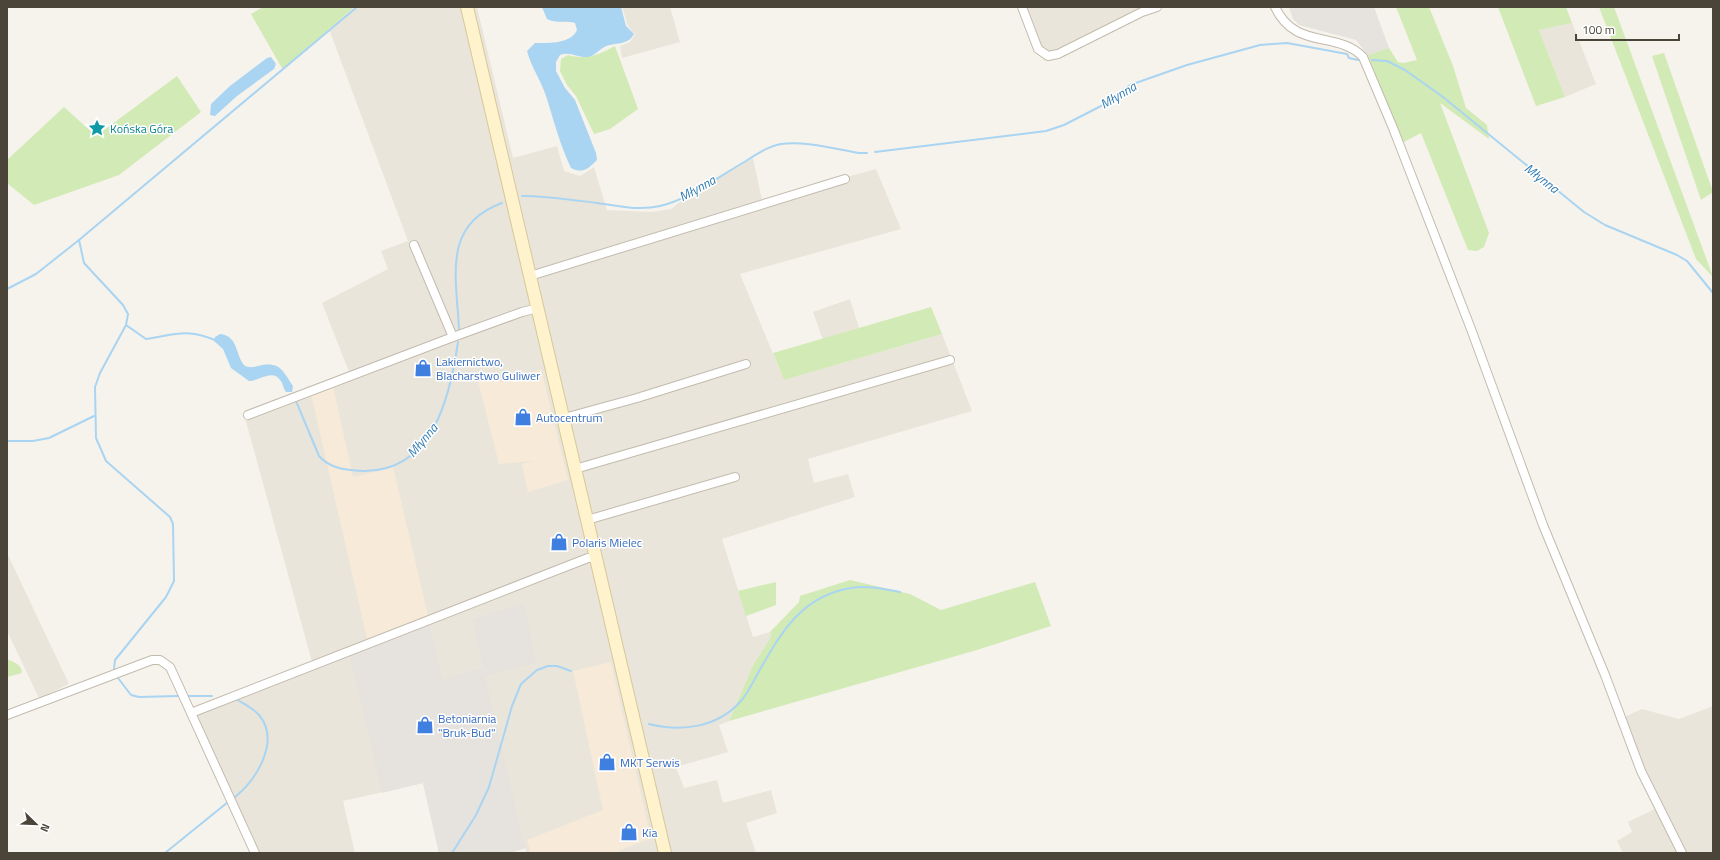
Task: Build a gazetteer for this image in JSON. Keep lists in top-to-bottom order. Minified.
{"water":["Młynna"],"places":{"place":["Końska Góra"],"shop":["Lakiernictwo, Blacharstwo Guliwer","Autocentrum","Polaris Mielec","Betoniarnia \"Bruk-Bud\"","MKT Serwis","Kia"]},"scale_bar":"100 m","north":"bottom right"}
